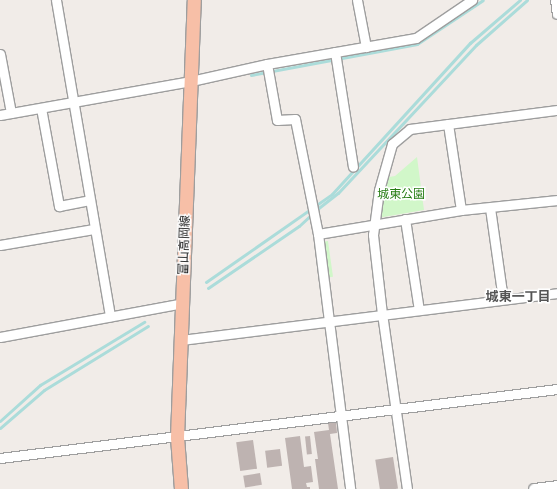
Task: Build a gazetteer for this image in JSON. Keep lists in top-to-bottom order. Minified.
{"streets":{"main road":["富山高岡線"]},"districts":["城東一丁目"],"parks":["城東公園"]}
